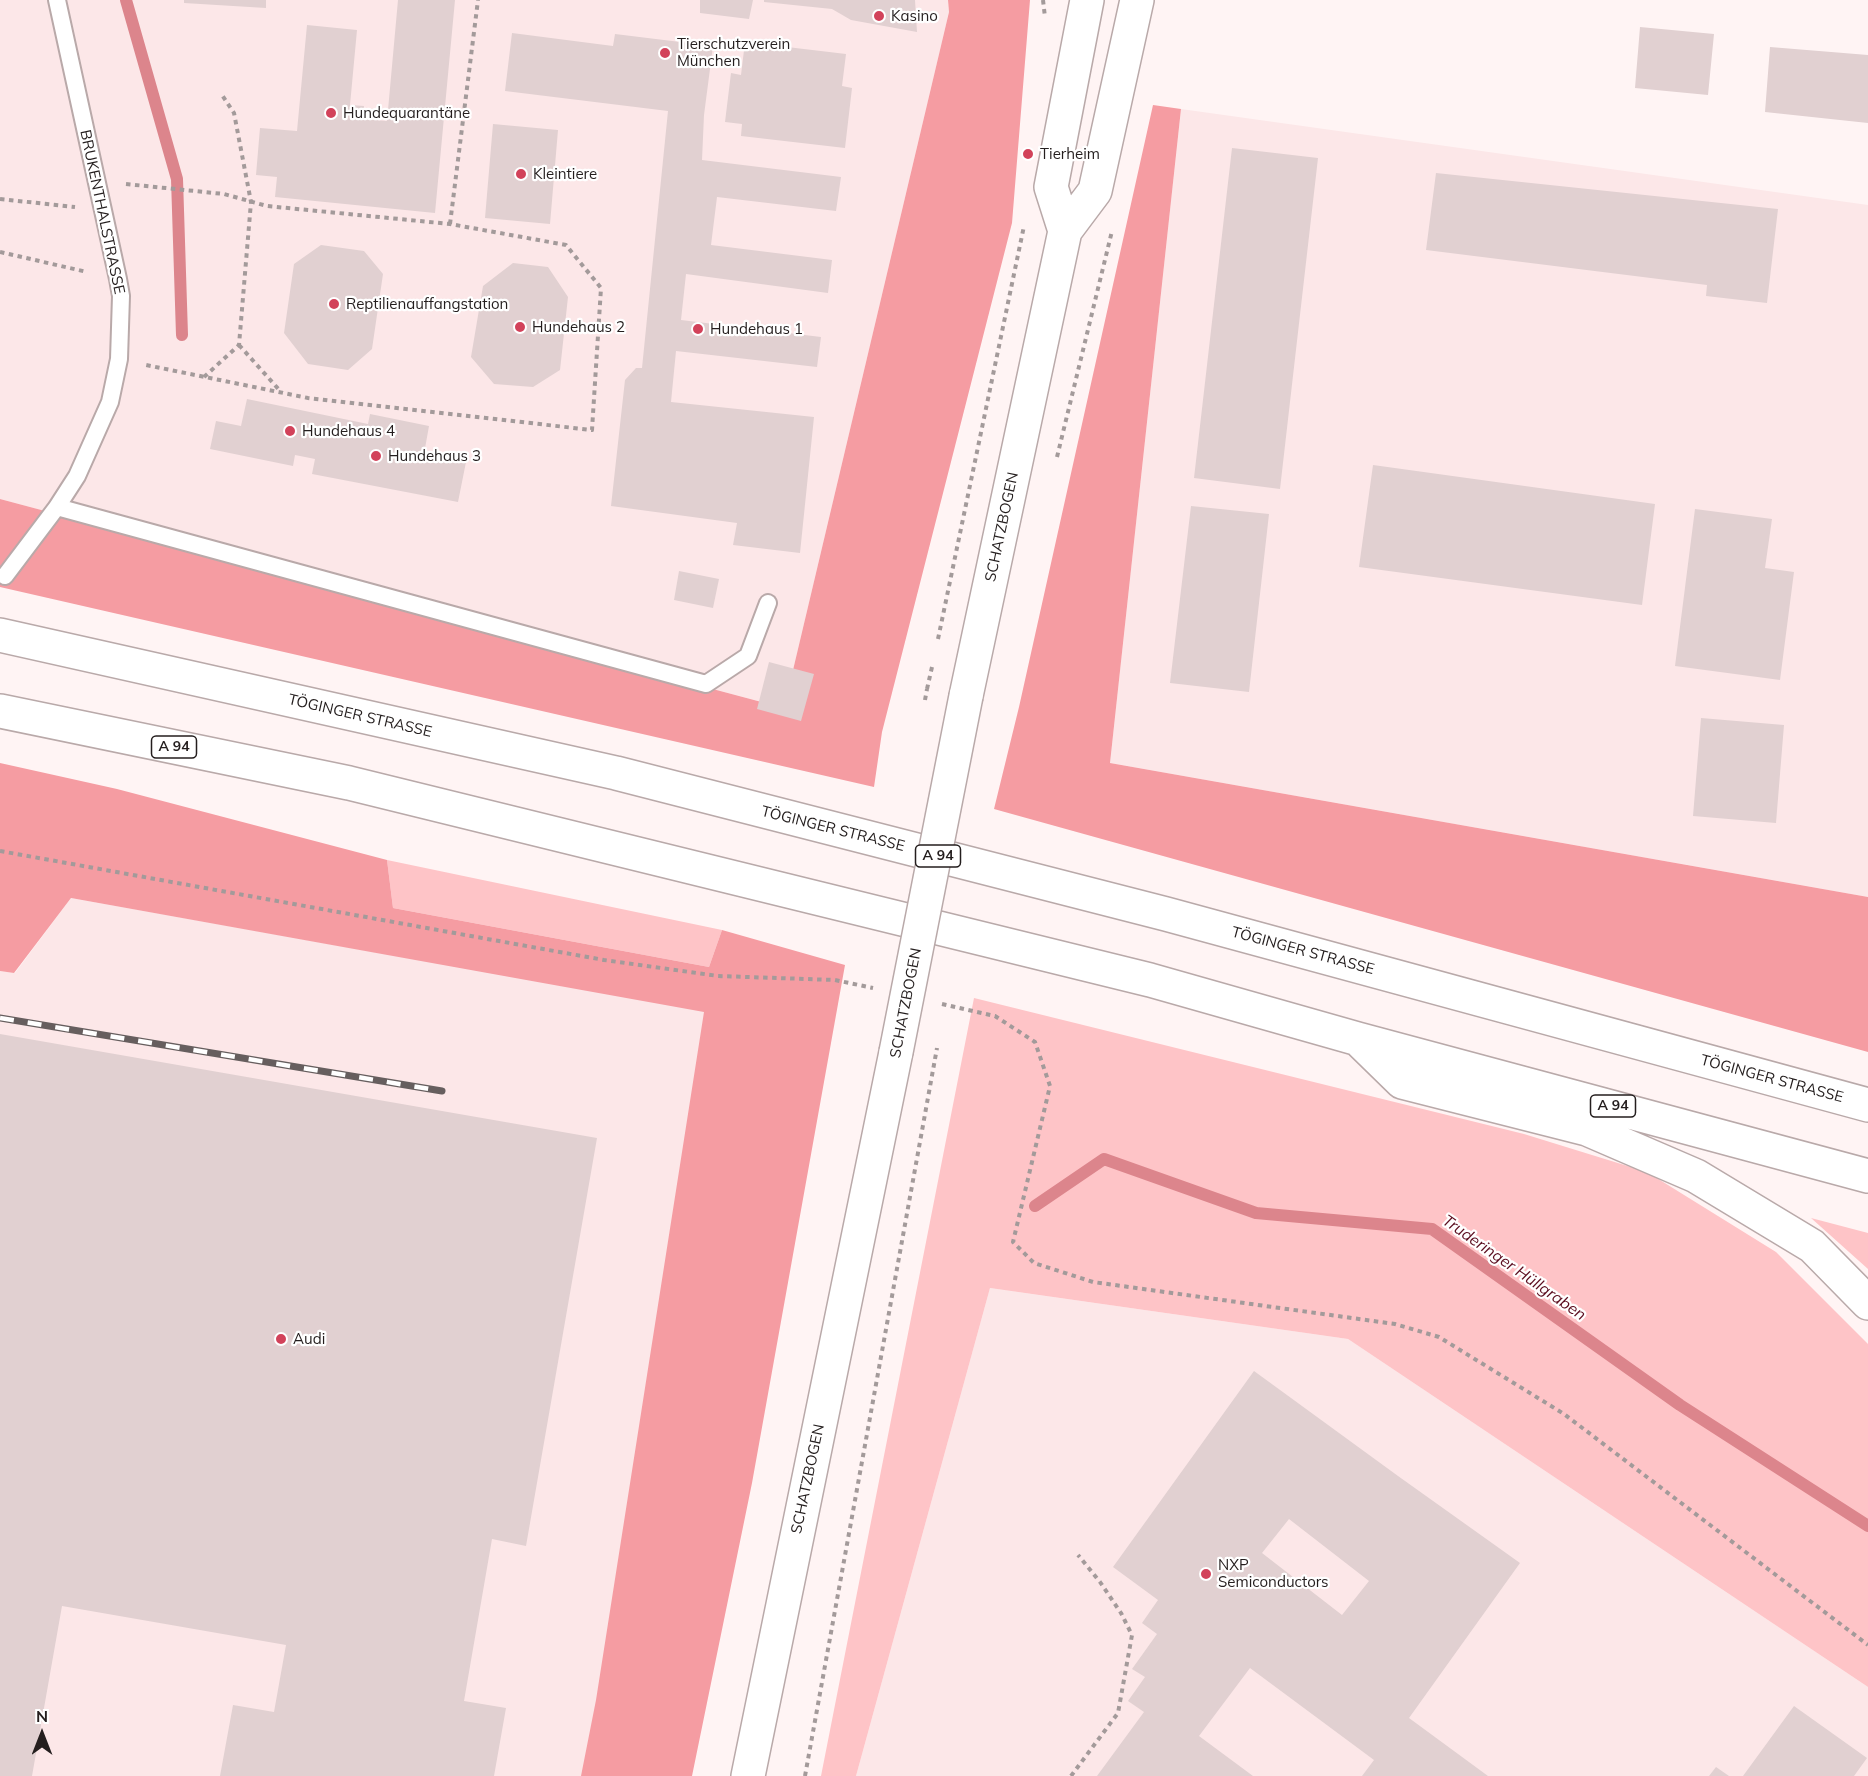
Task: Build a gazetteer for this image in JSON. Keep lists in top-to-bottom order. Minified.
{"streets":{"main road":["SCHATZBOGEN","TÖGINGER STRASSE","A 94"],"lane":["BRUKENTHALSTRASSE"]},"water":["Truderinger Hüllgraben"],"places":["Kasino","Tierschutzverein München","Hundequarantäne","Tierheim","Kleintiere","Reptilienauffangstation","Hundehaus 2","Hundehaus 1","Hundehaus 4","Hundehaus 3","Audi","NXP Semiconductors"],"north":"top"}
